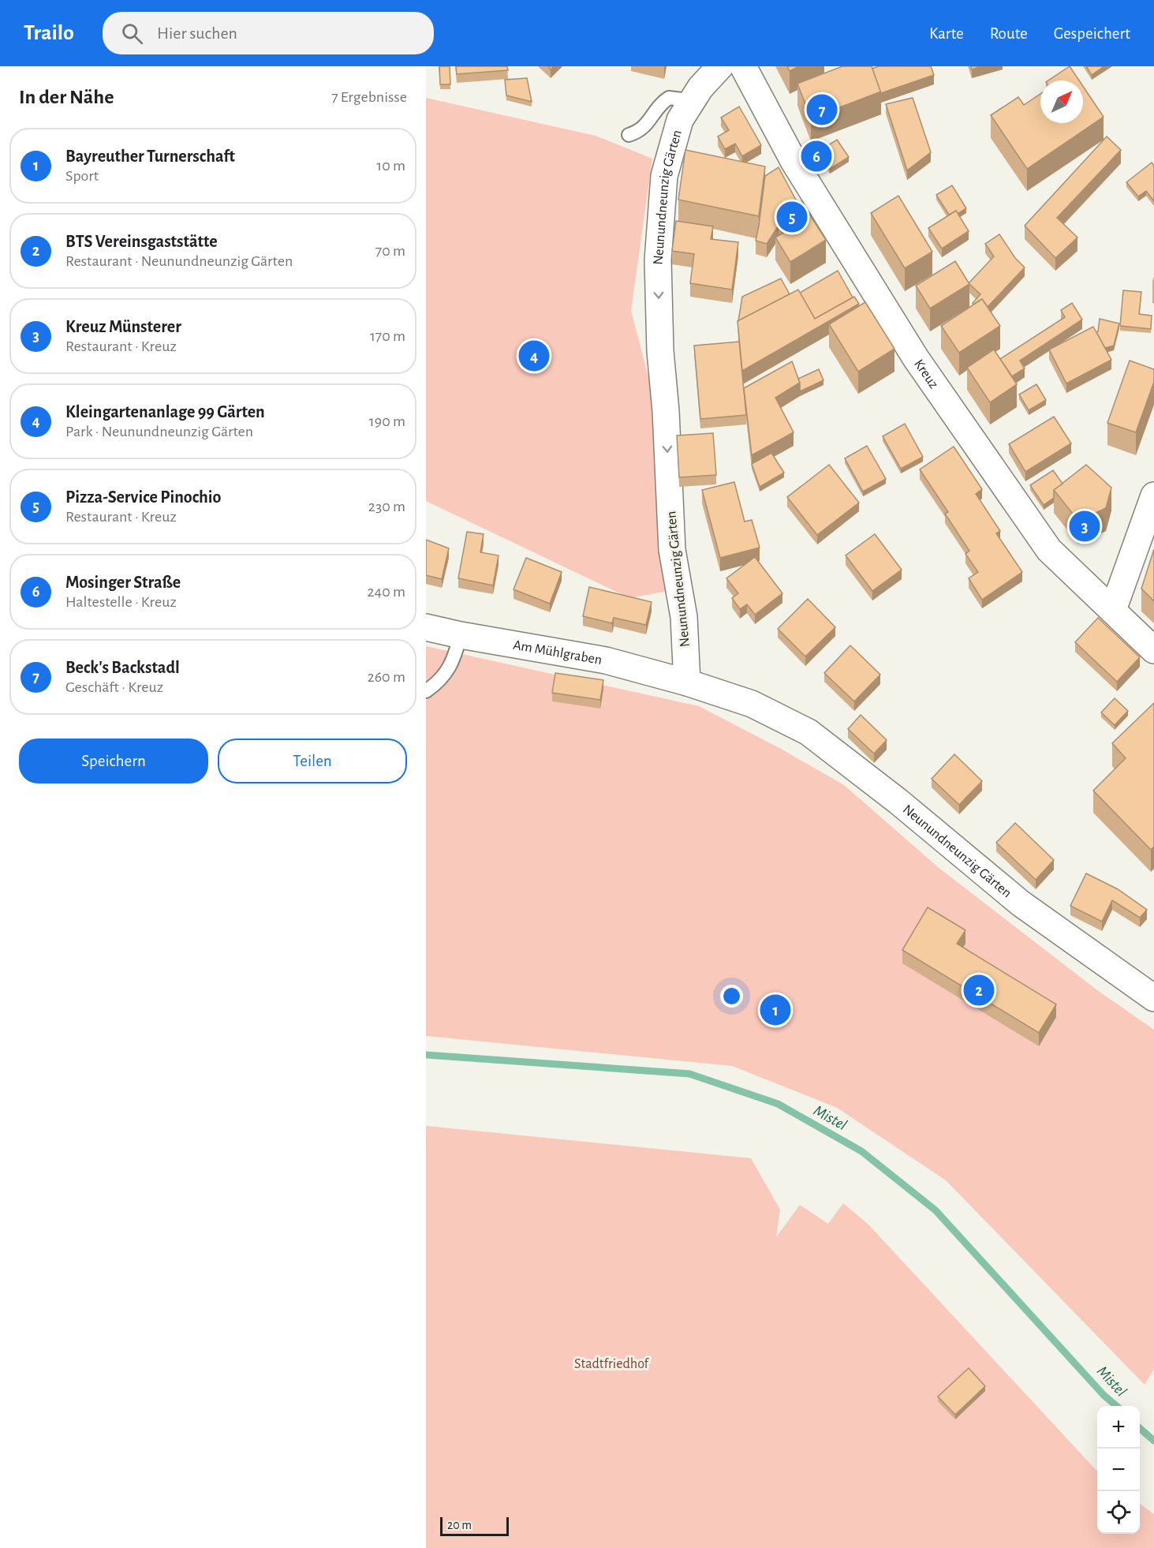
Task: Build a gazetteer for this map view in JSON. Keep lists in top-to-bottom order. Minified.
{"streets":{"street":["Neunundneunzig Gärten","Kreuz","Am Mühlgraben"]},"crossings":[["Neunundneunzig Gärten","Am Mühlgraben"]],"one_way":["Neunundneunzig Gärten"],"water":["Mistel"],"parks":["Stadtfriedhof"],"scale_bar":"20 m","north":"top right","page":{"header":"Trailo","search":"Hier suchen","nav":["Karte","Route","Gespeichert"],"heading":["In der Nähe","7 Ergebnisse"],"pins":["7","6","5","4","3","2","1"],"list":[{"mark":"1","name":"Bayreuther Turnerschaft","note":"Sport","value":"10 m"},{"mark":"2","name":"BTS Vereinsgaststätte","note":"Restaurant · Neunundneunzig Gärten","value":"70 m"},{"mark":"3","name":"Kreuz Münsterer","note":"Restaurant · Kreuz","value":"170 m"},{"mark":"4","name":"Kleingartenanlage 99 Gärten","note":"Park · Neunundneunzig Gärten","value":"190 m"},{"mark":"5","name":"Pizza-Service Pinochio","note":"Restaurant · Kreuz","value":"230 m"},{"mark":"6","name":"Mosinger Straße","note":"Haltestelle · Kreuz","value":"240 m"},{"mark":"7","name":"Beck's Backstadl","note":"Geschäft · Kreuz","value":"260 m"}],"buttons":["Speichern","Teilen"],"map_buttons":["+","−"],"scale":"20 m"}}
